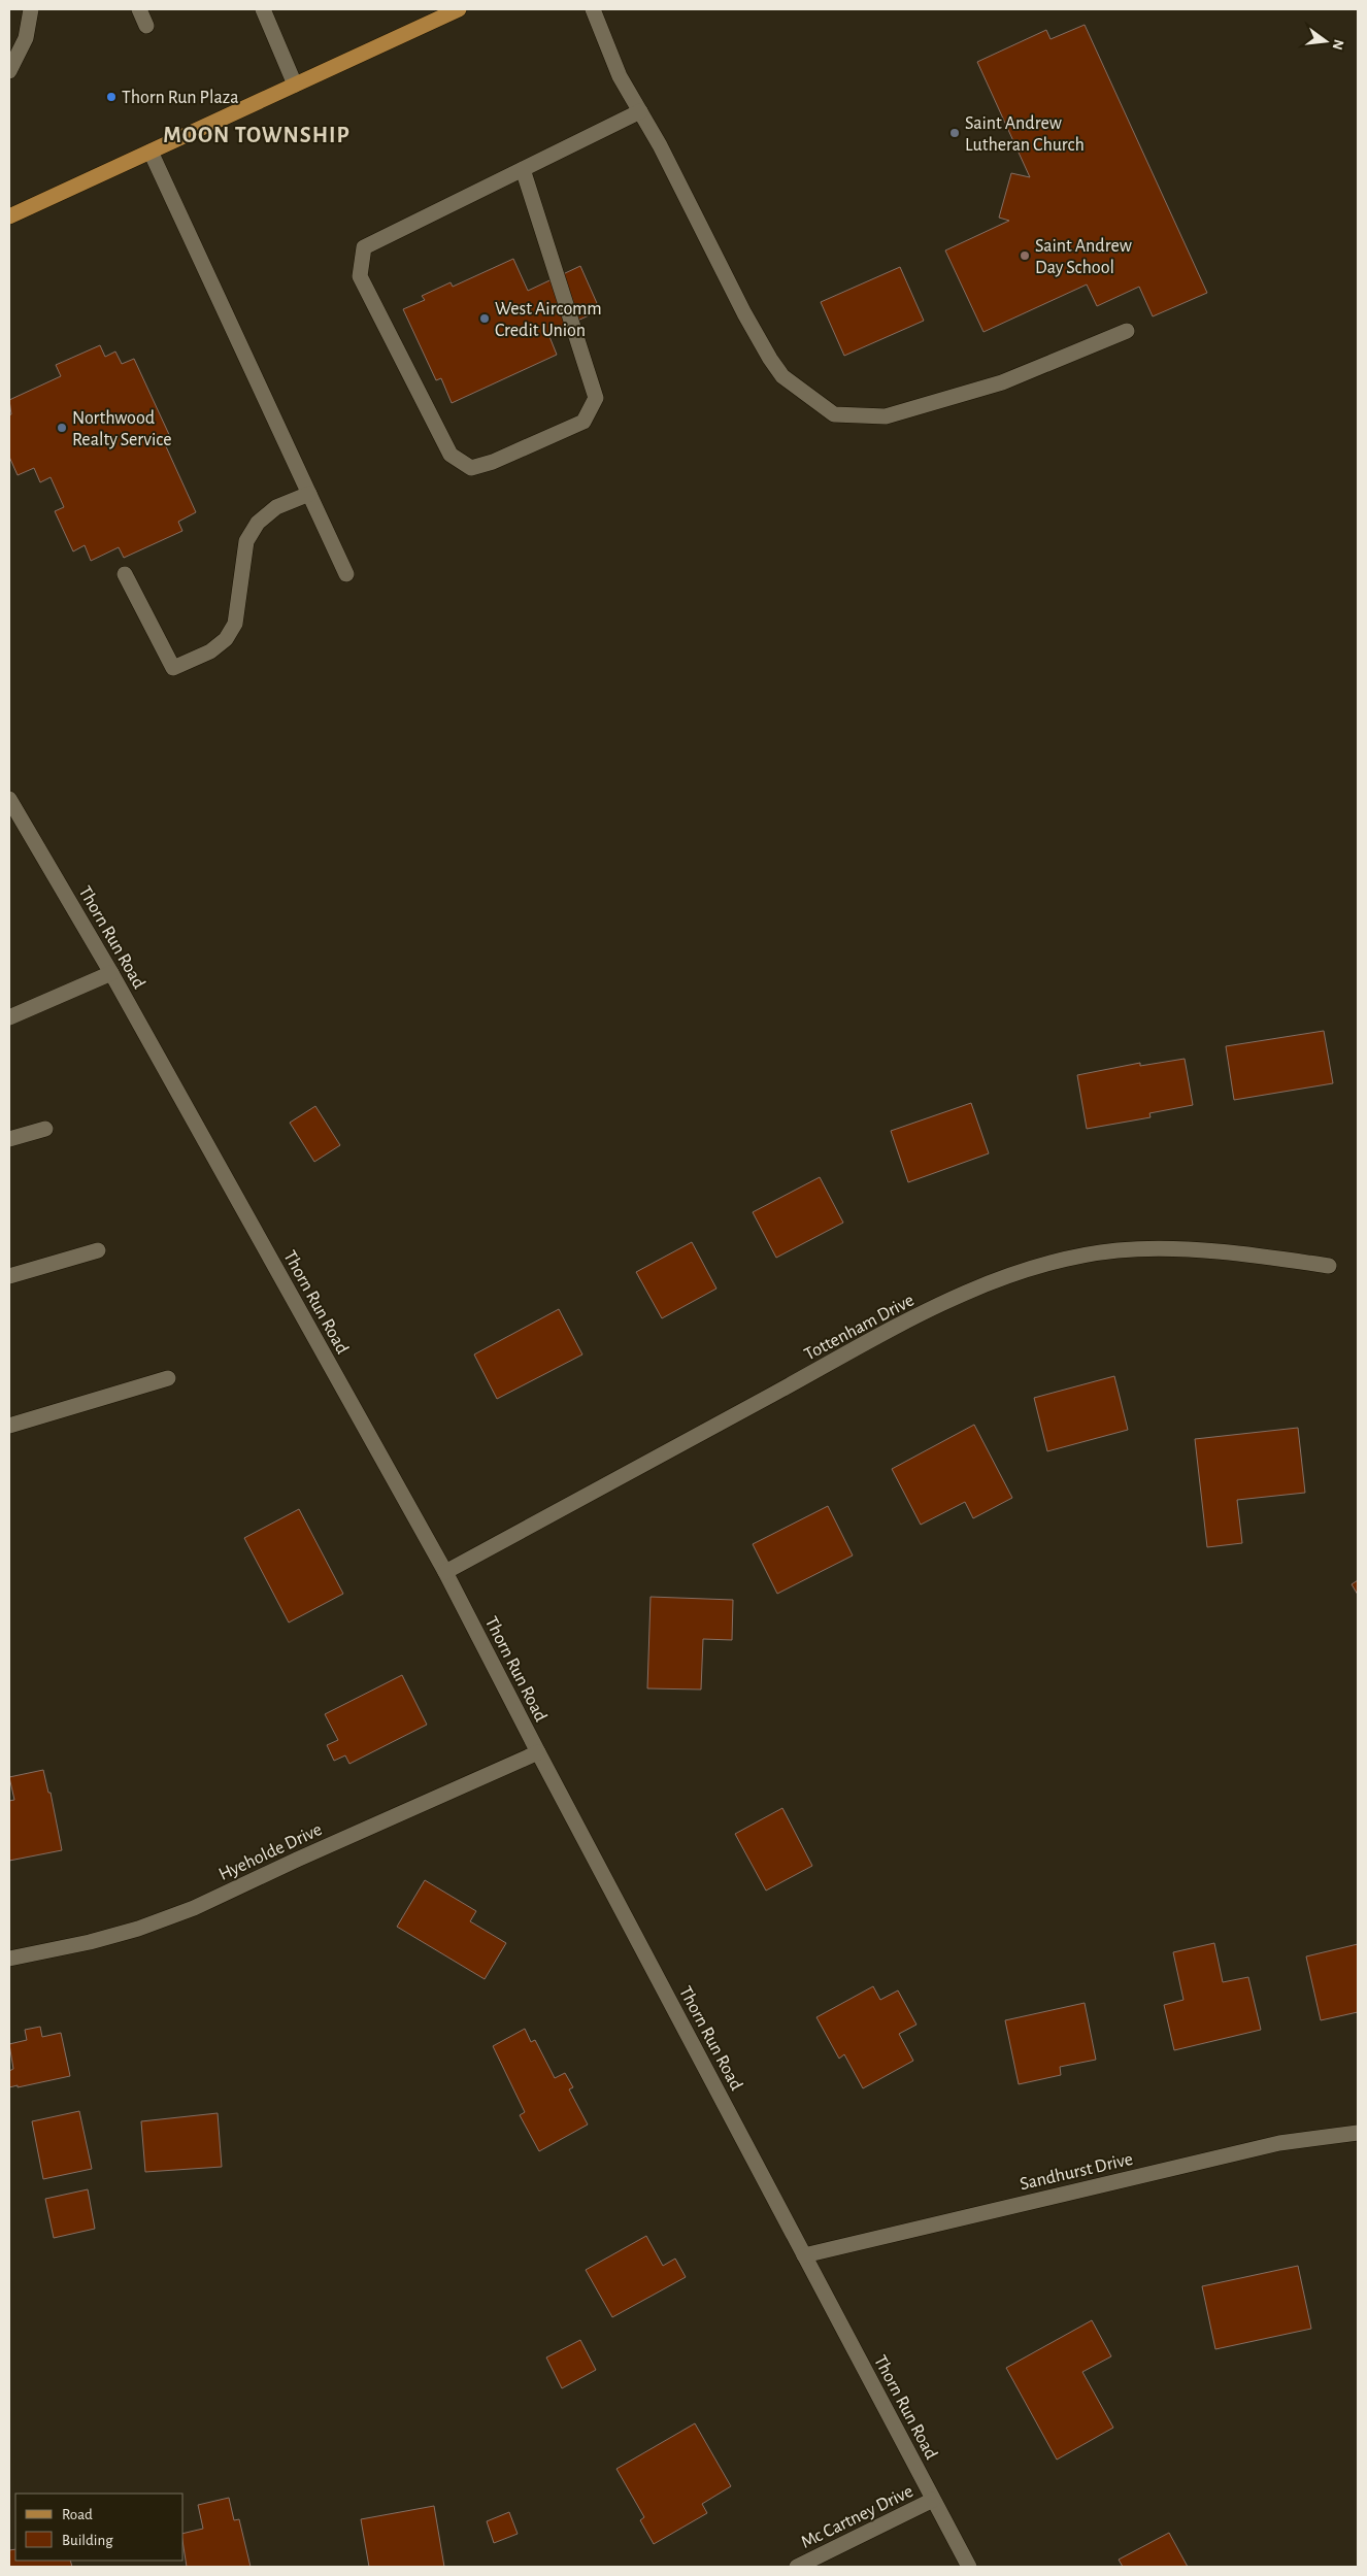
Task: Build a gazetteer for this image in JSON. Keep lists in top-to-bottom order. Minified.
{"streets":{"street":["Thorn Run Road","Tottenham Drive","Hyeholde Drive","Sandhurst Drive","Mc Cartney Drive"]},"crossings":[["Thorn Run Road","Tottenham Drive"],["Thorn Run Road","Hyeholde Drive"],["Thorn Run Road","Sandhurst Drive"],["Thorn Run Road","Mc Cartney Drive"]],"districts":["MOON TOWNSHIP"],"places":["Thorn Run Plaza","Saint Andrew Lutheran Church","Saint Andrew Day School","West Aircomm Credit Union","Northwood Realty Service"],"legend":["Road","Building"],"north":"right"}
